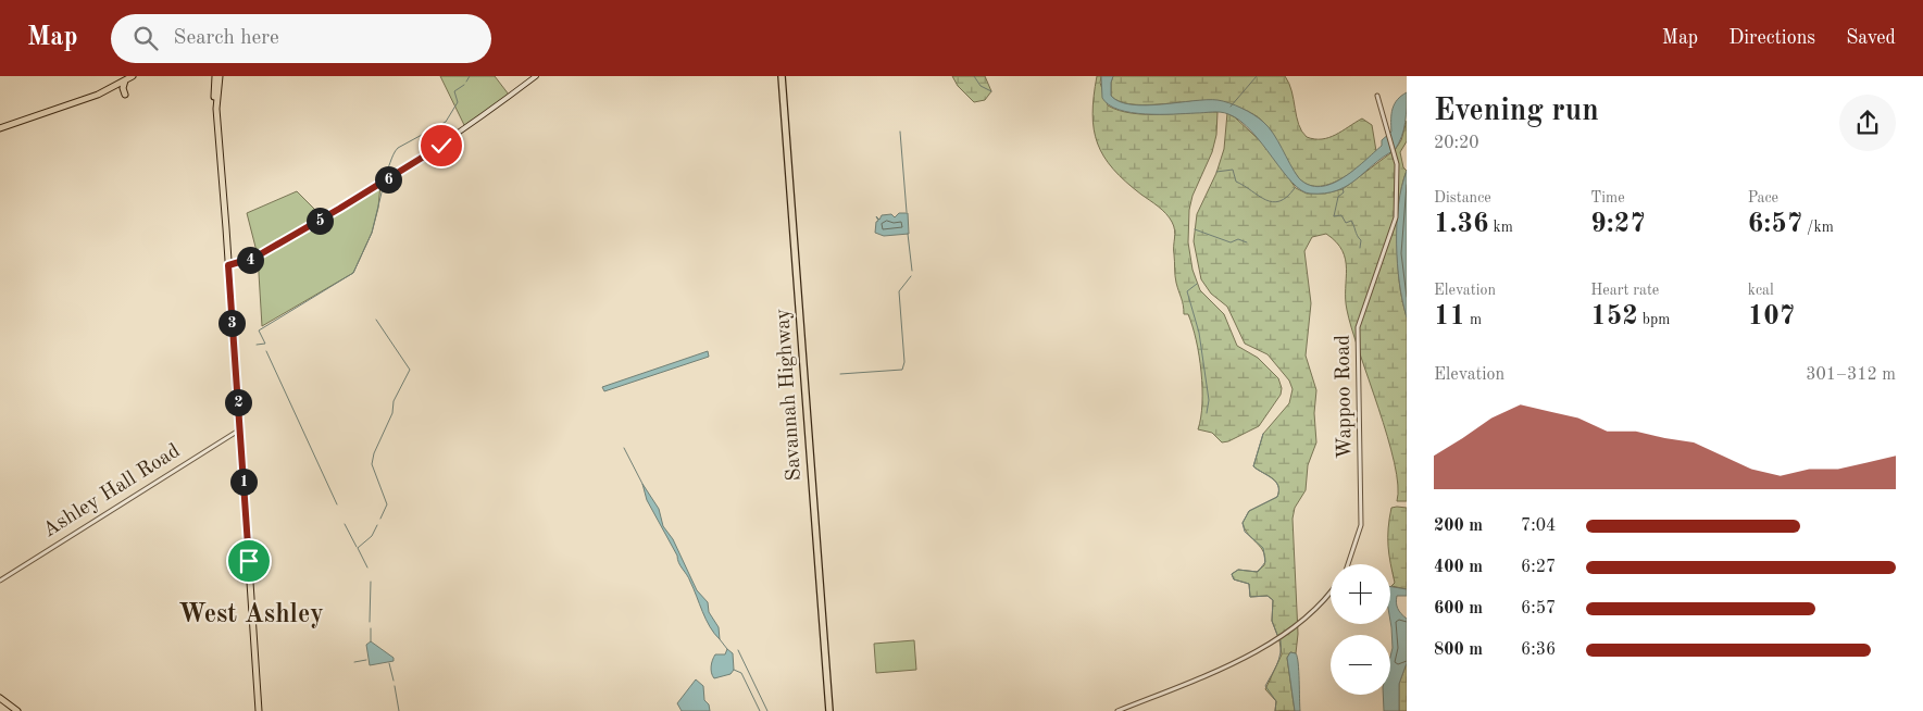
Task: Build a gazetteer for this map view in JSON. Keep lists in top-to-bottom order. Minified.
{"streets":{"highway":["Savannah Highway"],"street":["Wappoo Road","Ashley Hall Road"]},"districts":["West Ashley"],"page":{"header":"Map","search":"Search here","nav":["Map","Directions","Saved"],"heading":["Evening run","20:20"],"pins":["6","5","4","3","2","1"],"stats":[["Distance","1.36 km"],["Time","9:27"],["Pace","6:57 /km"],["Elevation","11 m"],["Heart rate","152 bpm"],["kcal","107"]],"chart":["Elevation","301–312 m"],"list":[{"name":"200 m","note":"7:04"},{"name":"400 m","note":"6:27"},{"name":"600 m","note":"6:57"},{"name":"800 m","note":"6:36"}],"map_buttons":["+","−"]}}
